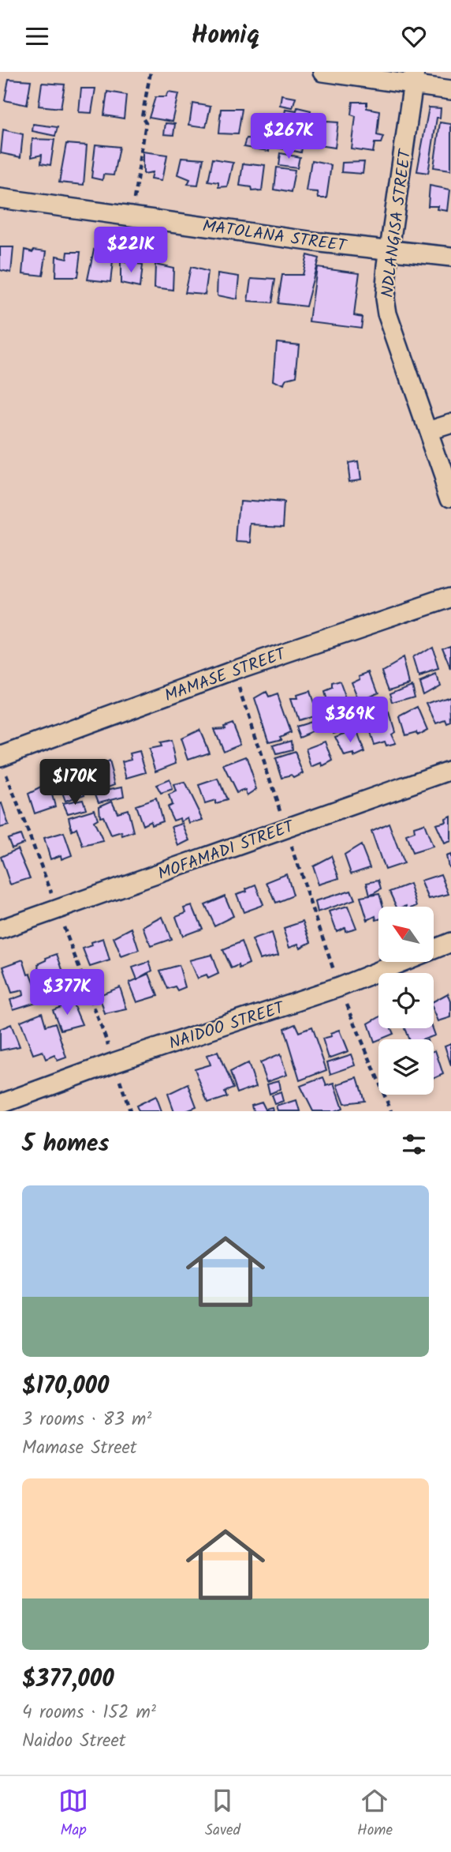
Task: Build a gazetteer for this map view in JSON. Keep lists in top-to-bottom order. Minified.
{"streets":{"street":["NDLANGISA STREET","MATOLANA STREET","MAMASE STREET","MOFAMADI STREET","NAIDOO STREET"]},"crossings":[["NDLANGISA STREET","MATOLANA STREET"]],"north":"top left","page":{"header":"Homiq","price":["$267K","$221K","$369K","$170K","$377K"],"heading":"5 homes","list":[{"name":"$170,000","note":"3 rooms · 83 m² · Mamase Street"},{"name":"$377,000","note":"4 rooms · 152 m² · Naidoo Street"}],"tabs":["Map","Saved","Home"]}}
